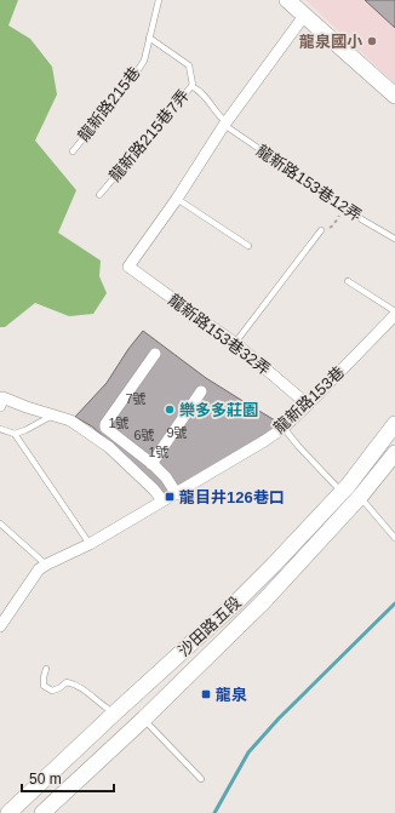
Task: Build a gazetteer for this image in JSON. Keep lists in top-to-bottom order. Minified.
{"streets":{"street":["龍新路153巷32弄","龍新路153巷","沙田路五段"],"lane":["龍新路215巷","龍新路215巷7弄","龍新路153巷12弄"]},"crossings":[["龍新路215巷","龍新路215巷7弄"],["龍新路215巷7弄","龍新路153巷12弄"],["龍新路153巷32弄","龍新路153巷"]],"places":{"other":["龍泉國小","樂多多莊園"],"transit":["龍目井126巷口","龍泉"]},"house_numbers":["7號","1號","9號","6號","1號"],"scale_bar":"50 m"}
